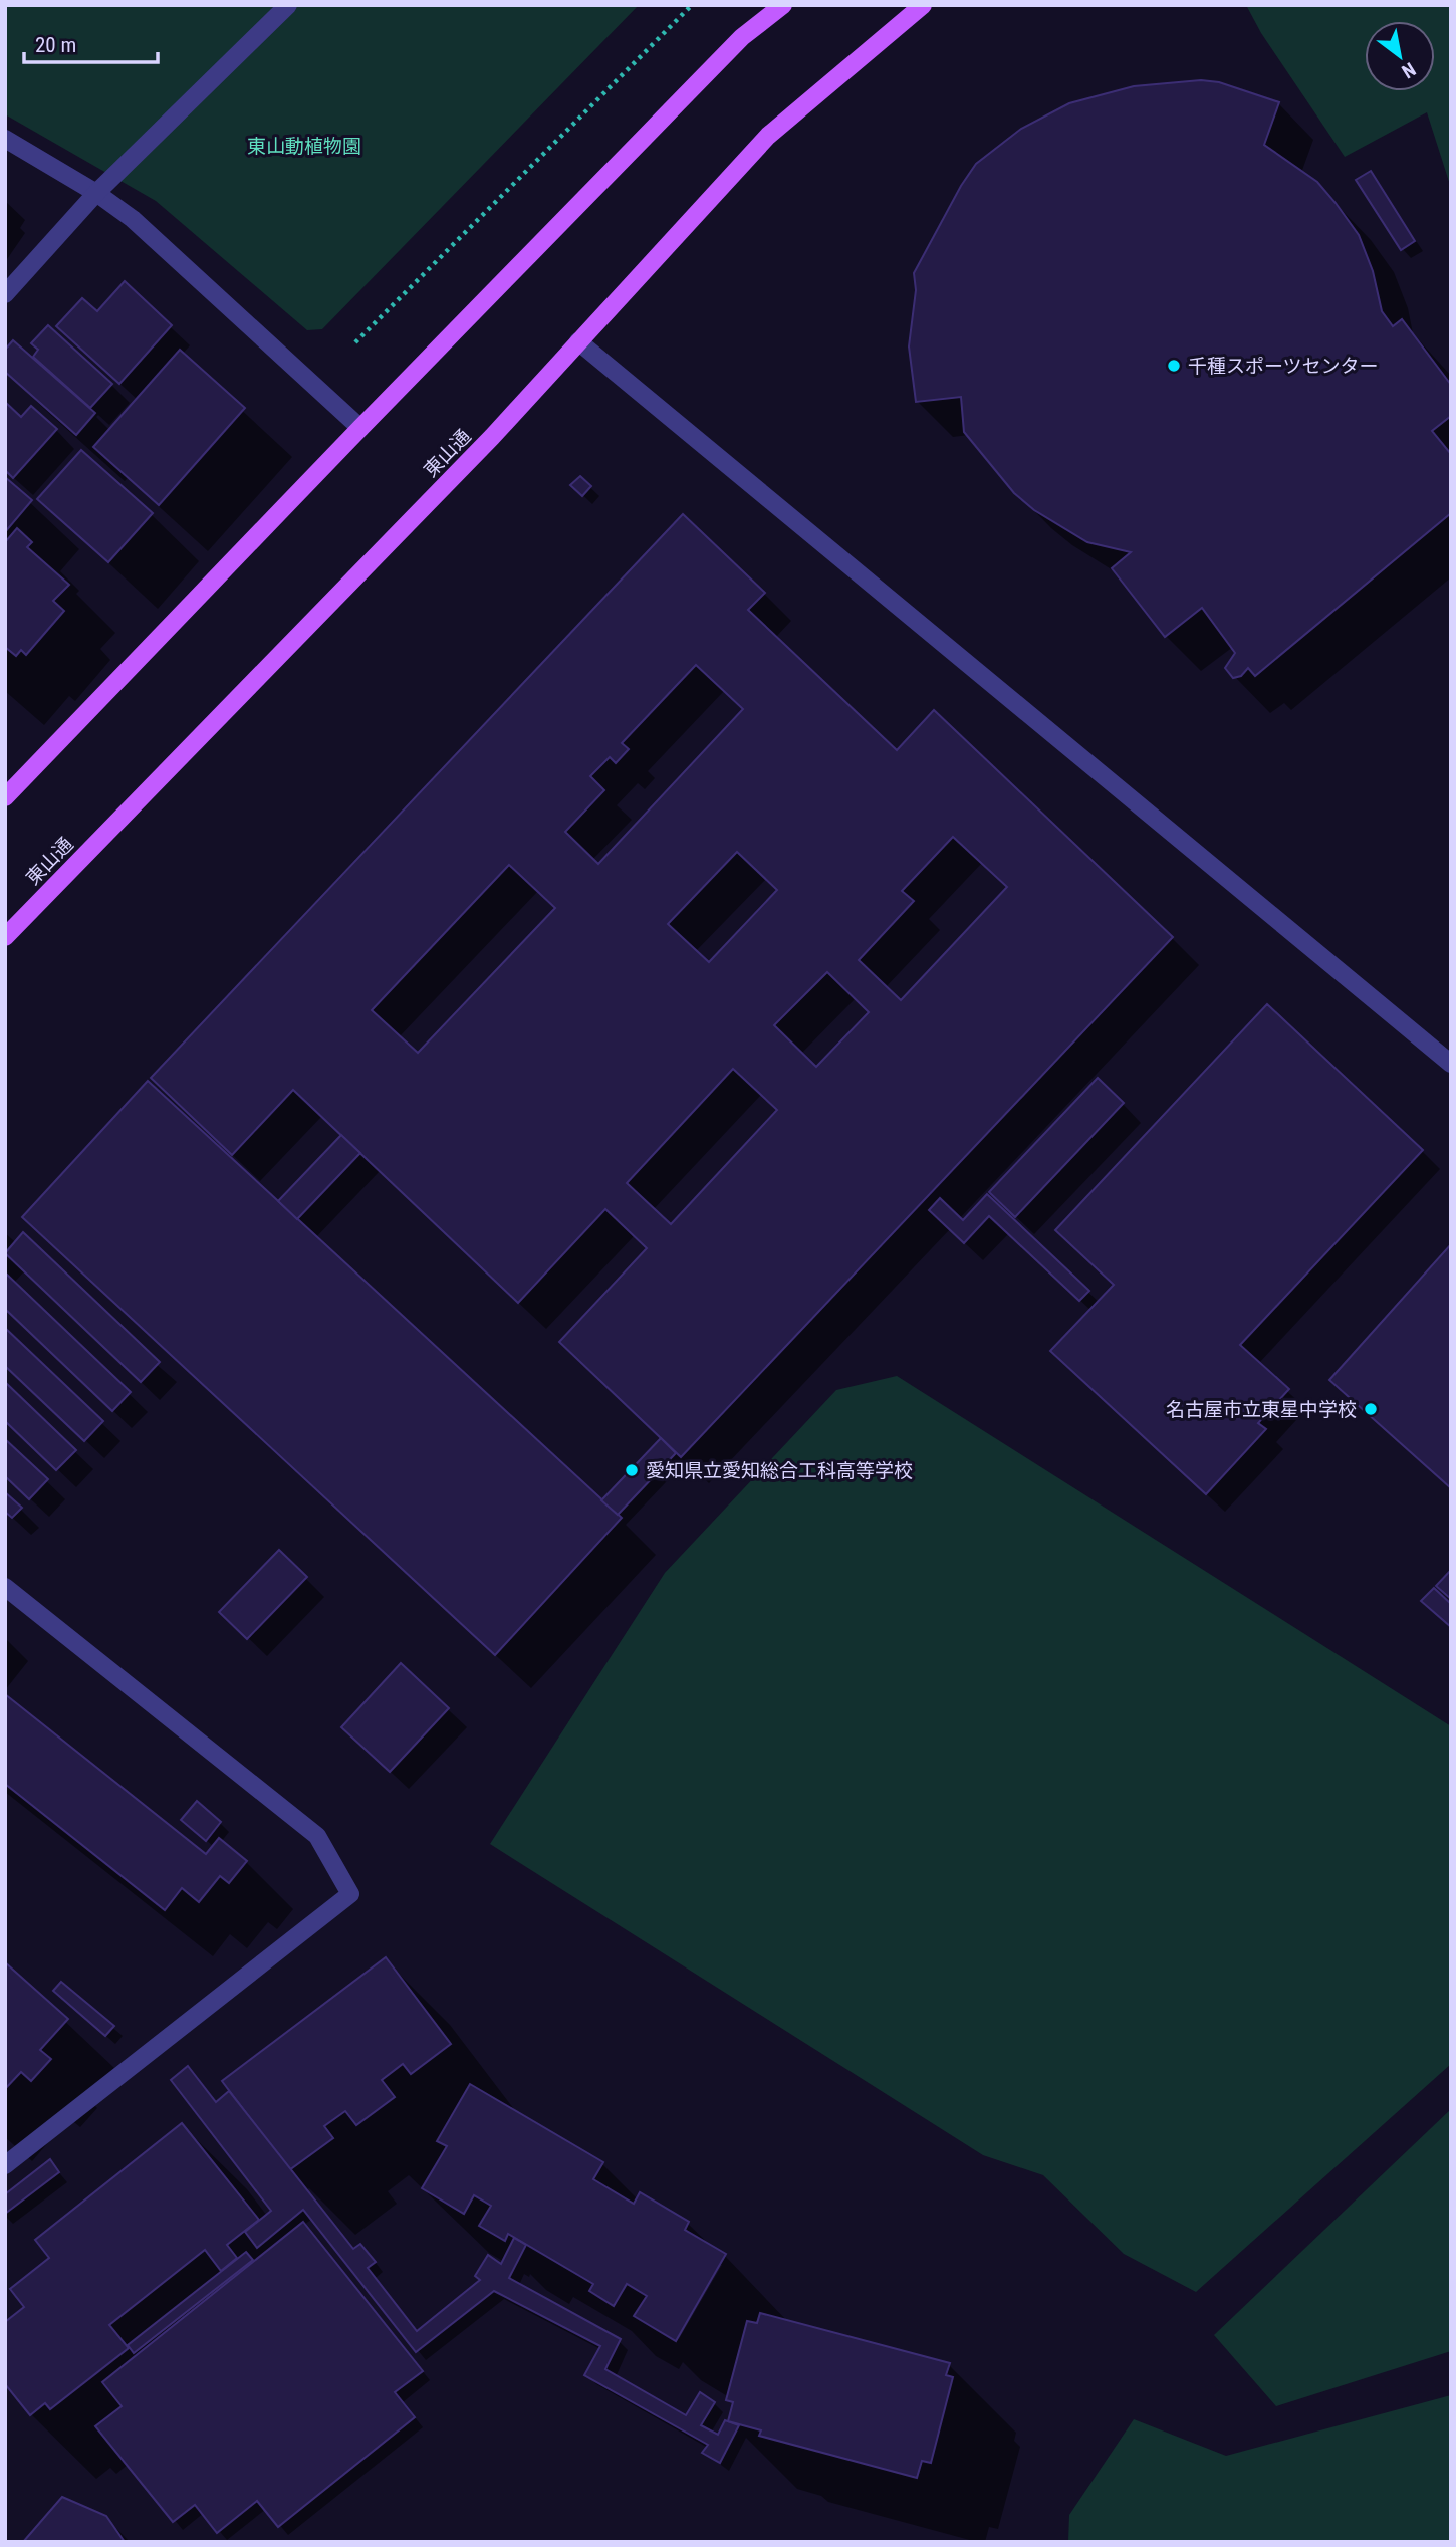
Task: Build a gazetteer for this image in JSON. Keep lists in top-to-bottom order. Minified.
{"streets":{"main road":["東山通"]},"parks":["東山動植物園"],"places":["千種スポーツセンター","名古屋市立東星中学校","愛知県立愛知総合工科高等学校"],"scale_bar":"20 m","north":"bottom right"}
